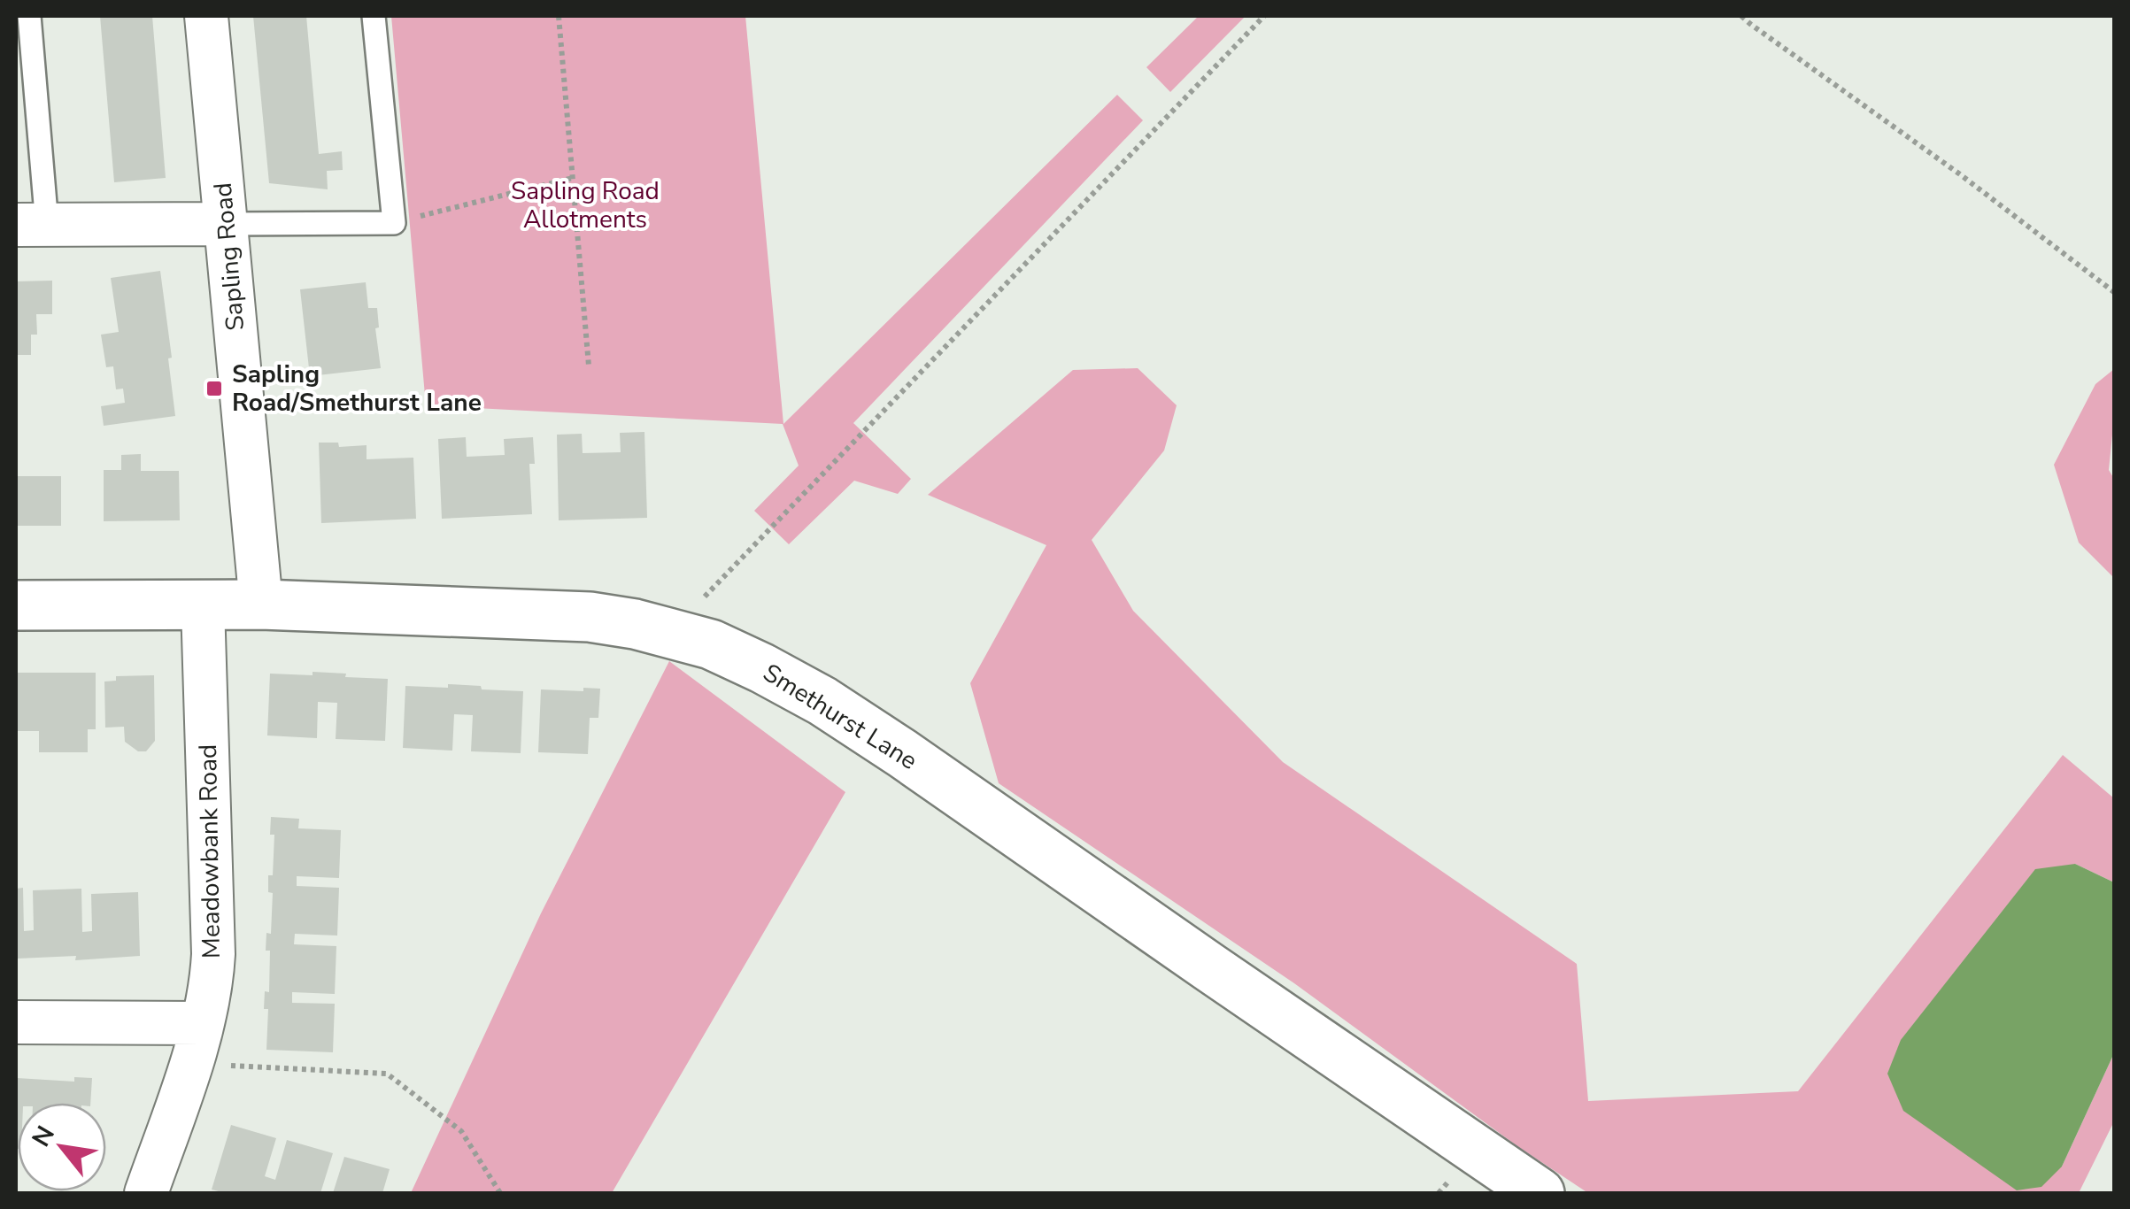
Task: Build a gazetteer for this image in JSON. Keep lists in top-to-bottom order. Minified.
{"streets":{"street":["Sapling Road","Smethurst Lane","Meadowbank Road"]},"crossings":[["Sapling Road","Smethurst Lane"],["Smethurst Lane","Meadowbank Road"]],"parks":["Sapling Road Allotments"],"places":{"transit":["Sapling Road/Smethurst Lane"]},"north":"top left"}
